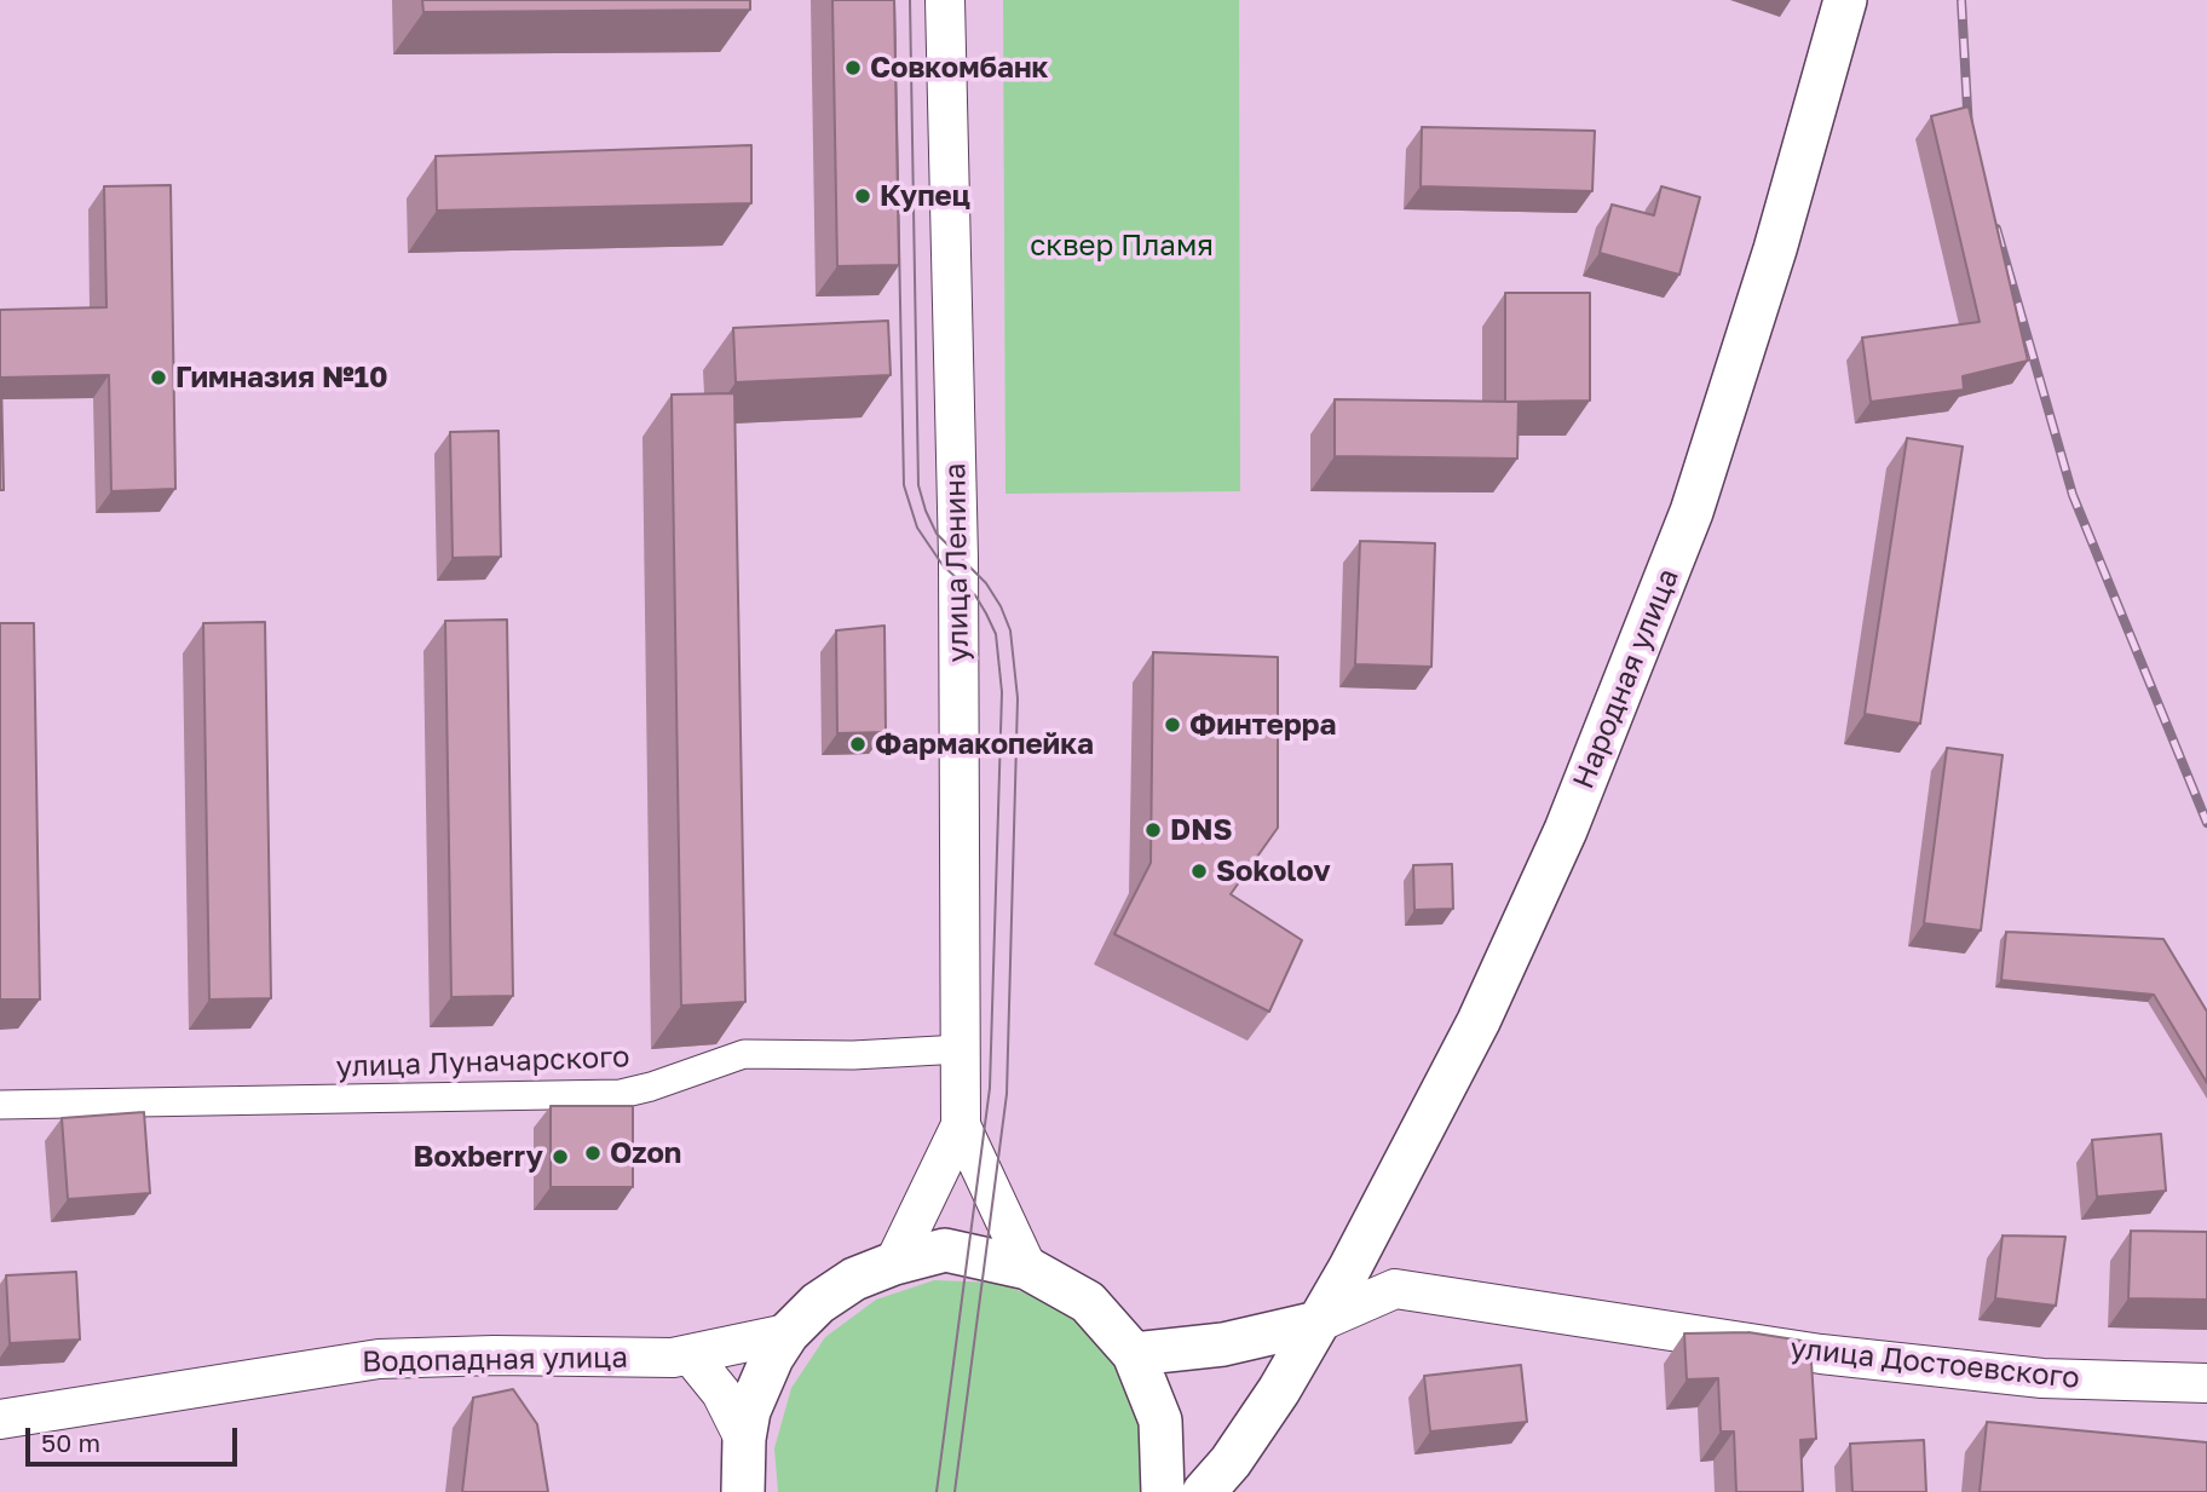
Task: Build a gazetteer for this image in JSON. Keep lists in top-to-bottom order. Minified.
{"streets":{"main road":["Народная улица"],"street":["улица Ленина","улица Луначарского","Водопадная улица","улица Достоевского"]},"crossings":[["улица Ленина","улица Луначарского"],["Народная улица","улица Достоевского"]],"parks":["сквер Пламя"],"places":["Совкомбанк","Купец","Гимназия №10","Финтерра","Фармакопейка","DNS","Sokolov","Ozon","Boxberry"],"scale_bar":"50 m"}
